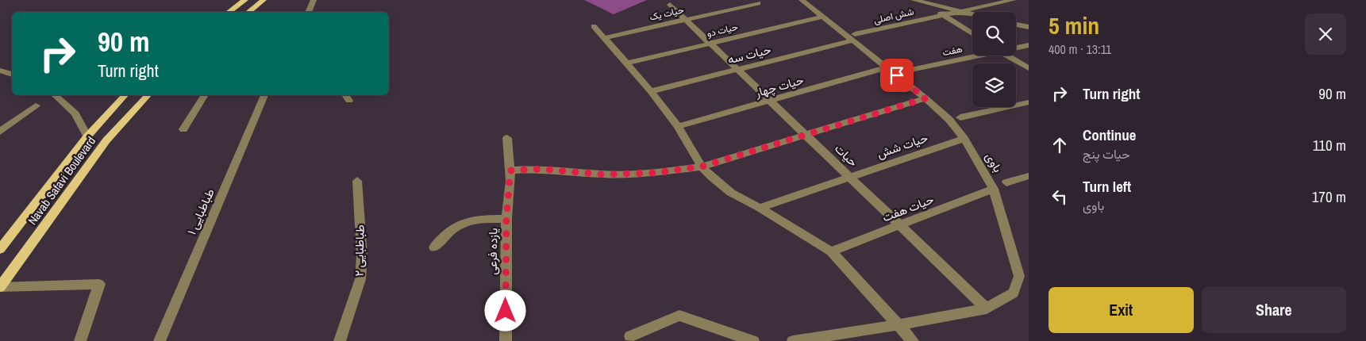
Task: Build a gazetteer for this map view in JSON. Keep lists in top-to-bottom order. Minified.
{"streets":{"main road":["Navab Safavi Boulevard"],"street":["حیات یک","شش اصلی","حیات دو","هفت","حیات سه","حیات چهار","حیات شش","حیات","باوی","حیات هفت","طباطبایی ۱","طباطبایی ۲","یازده فرعی"]},"crossings":[["حیات یک","حیات"],["شش اصلی","حیات سه"],["شش اصلی","باوی"],["حیات دو","حیات"],["حیات دو","باوی"],["حیات سه","حیات"],["حیات سه","باوی"],["حیات چهار","حیات"],["حیات چهار","باوی"],["حیات شش","حیات"],["حیات شش","باوی"],["حیات","باوی"],["حیات","حیات هفت"],["باوی","حیات هفت"]],"page":{"heading":["5 min","400 m · 13:11"],"turn":["90 m","Turn right"],"list":[{"name":"Turn right","value":"90 m"},{"name":"Continue","note":"حیات پنج","value":"110 m"},{"name":"Turn left","note":"باوی","value":"170 m"}],"buttons":["Exit","Share"]}}
